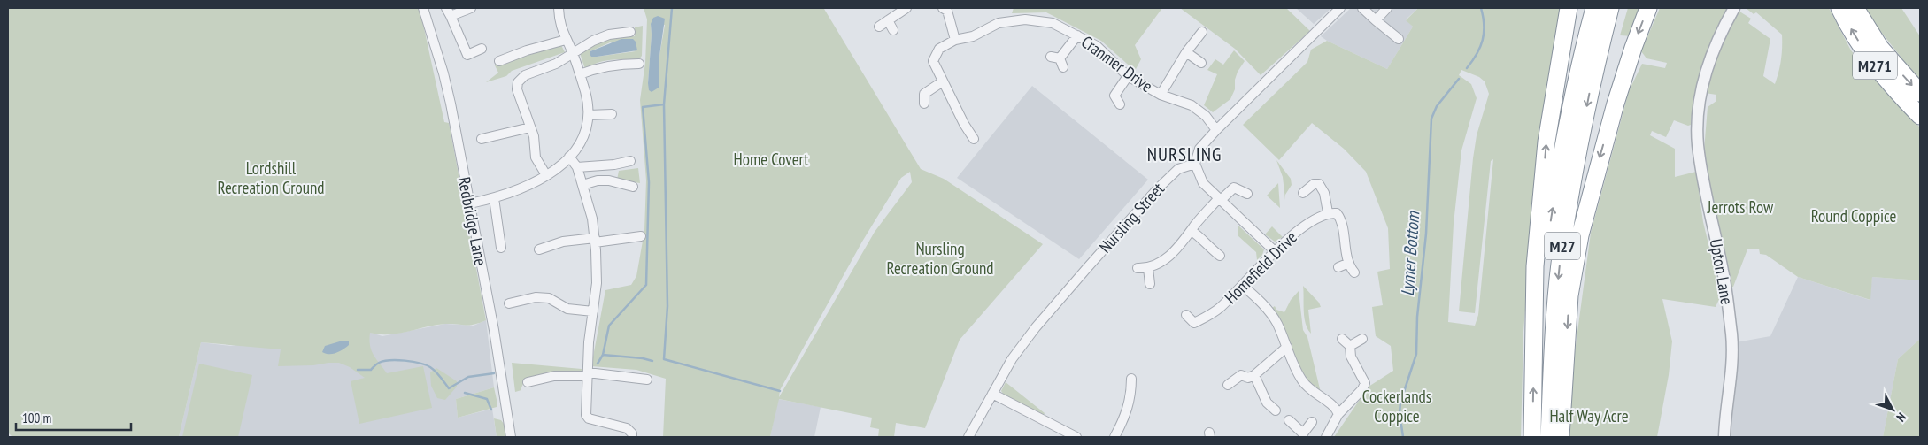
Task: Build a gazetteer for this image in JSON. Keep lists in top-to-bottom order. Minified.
{"streets":{"highway":["M271","M27"],"street":["Cranmer Drive","Nursling Street","Redbridge Lane","Homefield Drive","Upton Lane"]},"districts":["NURSLING"],"water":["Lymer Bottom"],"parks":["Home Covert","Lordshill Recreation Ground","Jerrots Row","Round Coppice","Nursling Recreation Ground","Cockerlands Coppice","Half Way Acre"],"scale_bar":"100 m","north":"bottom right"}
